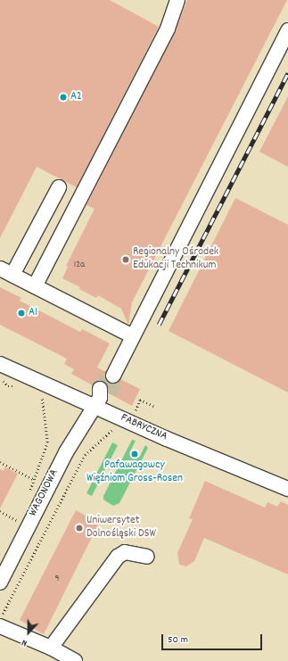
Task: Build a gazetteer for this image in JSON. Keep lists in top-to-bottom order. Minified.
{"streets":{"street":["FABRYCZNA","WAGONOWA"]},"crossings":[["FABRYCZNA","WAGONOWA"]],"places":["A2","Regionalny Ośrodek Edukacji Technikum","A1","Pafawagowcy Więźniom Gross-Rosen","Uniwersytet Dolnośląski DSW"],"house_numbers":["12a","9"],"scale_bar":"50 m","north":"bottom"}
